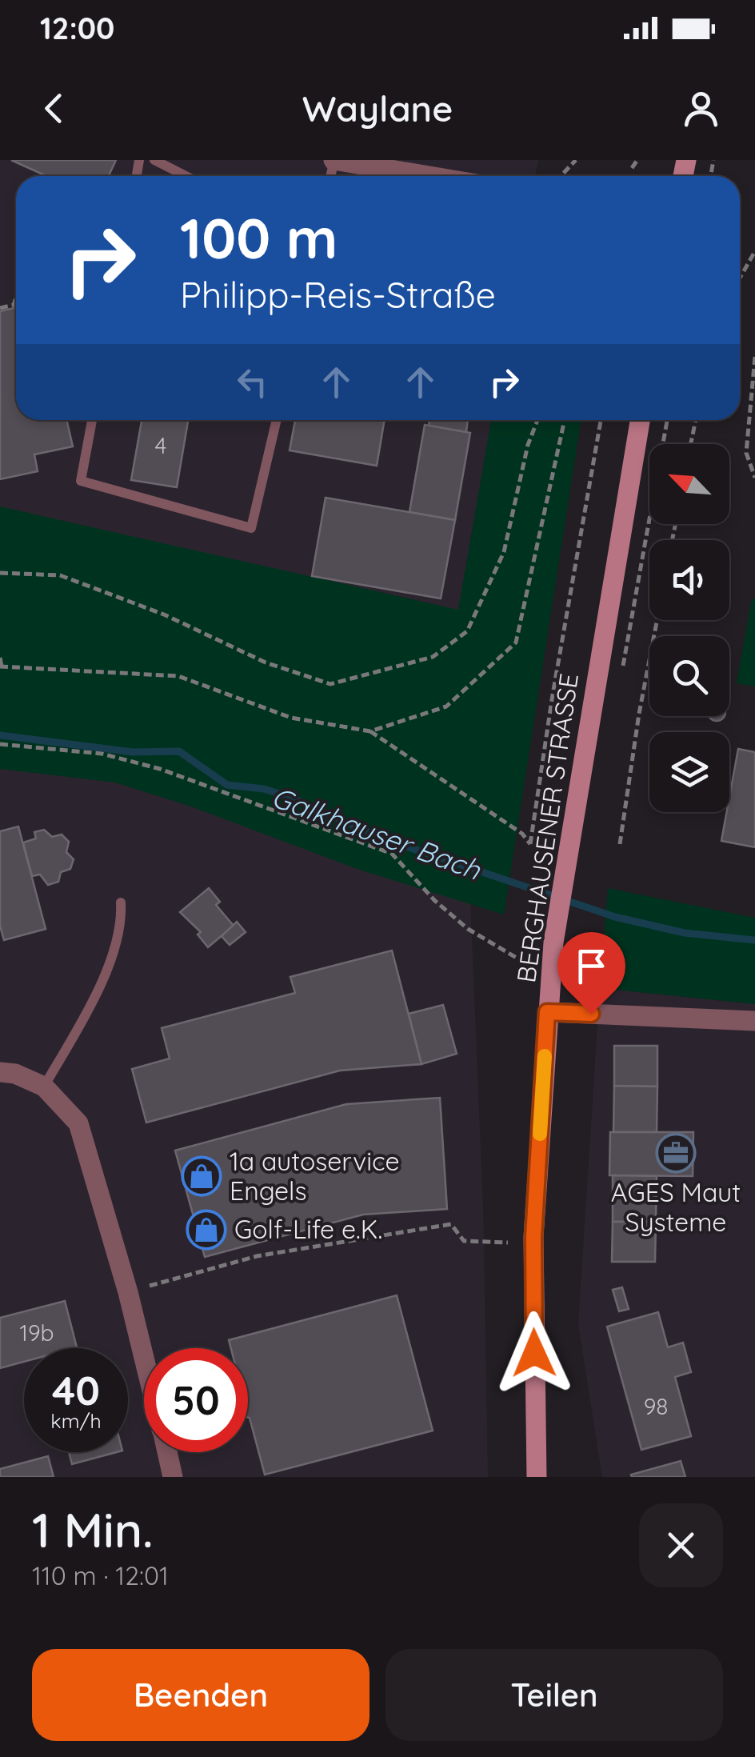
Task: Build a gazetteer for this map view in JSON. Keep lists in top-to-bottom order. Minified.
{"streets":{"main road":["BERGHAUSENER STRASSE"]},"water":["Galkhauser Bach"],"places":{"office":["AGES Maut Systeme"],"shop":["1a autoservice Engels","Golf-Life e.K."]},"house_numbers":["4","19b","98"],"north":"top left","page":{"status":"12:00","header":"Waylane","turn":["100 m","Philipp-Reis-Straße"],"speed":"40 km/h","limit":"50","heading":["1 Min.","110 m · 12:01"],"buttons":["Beenden","Teilen"]}}
